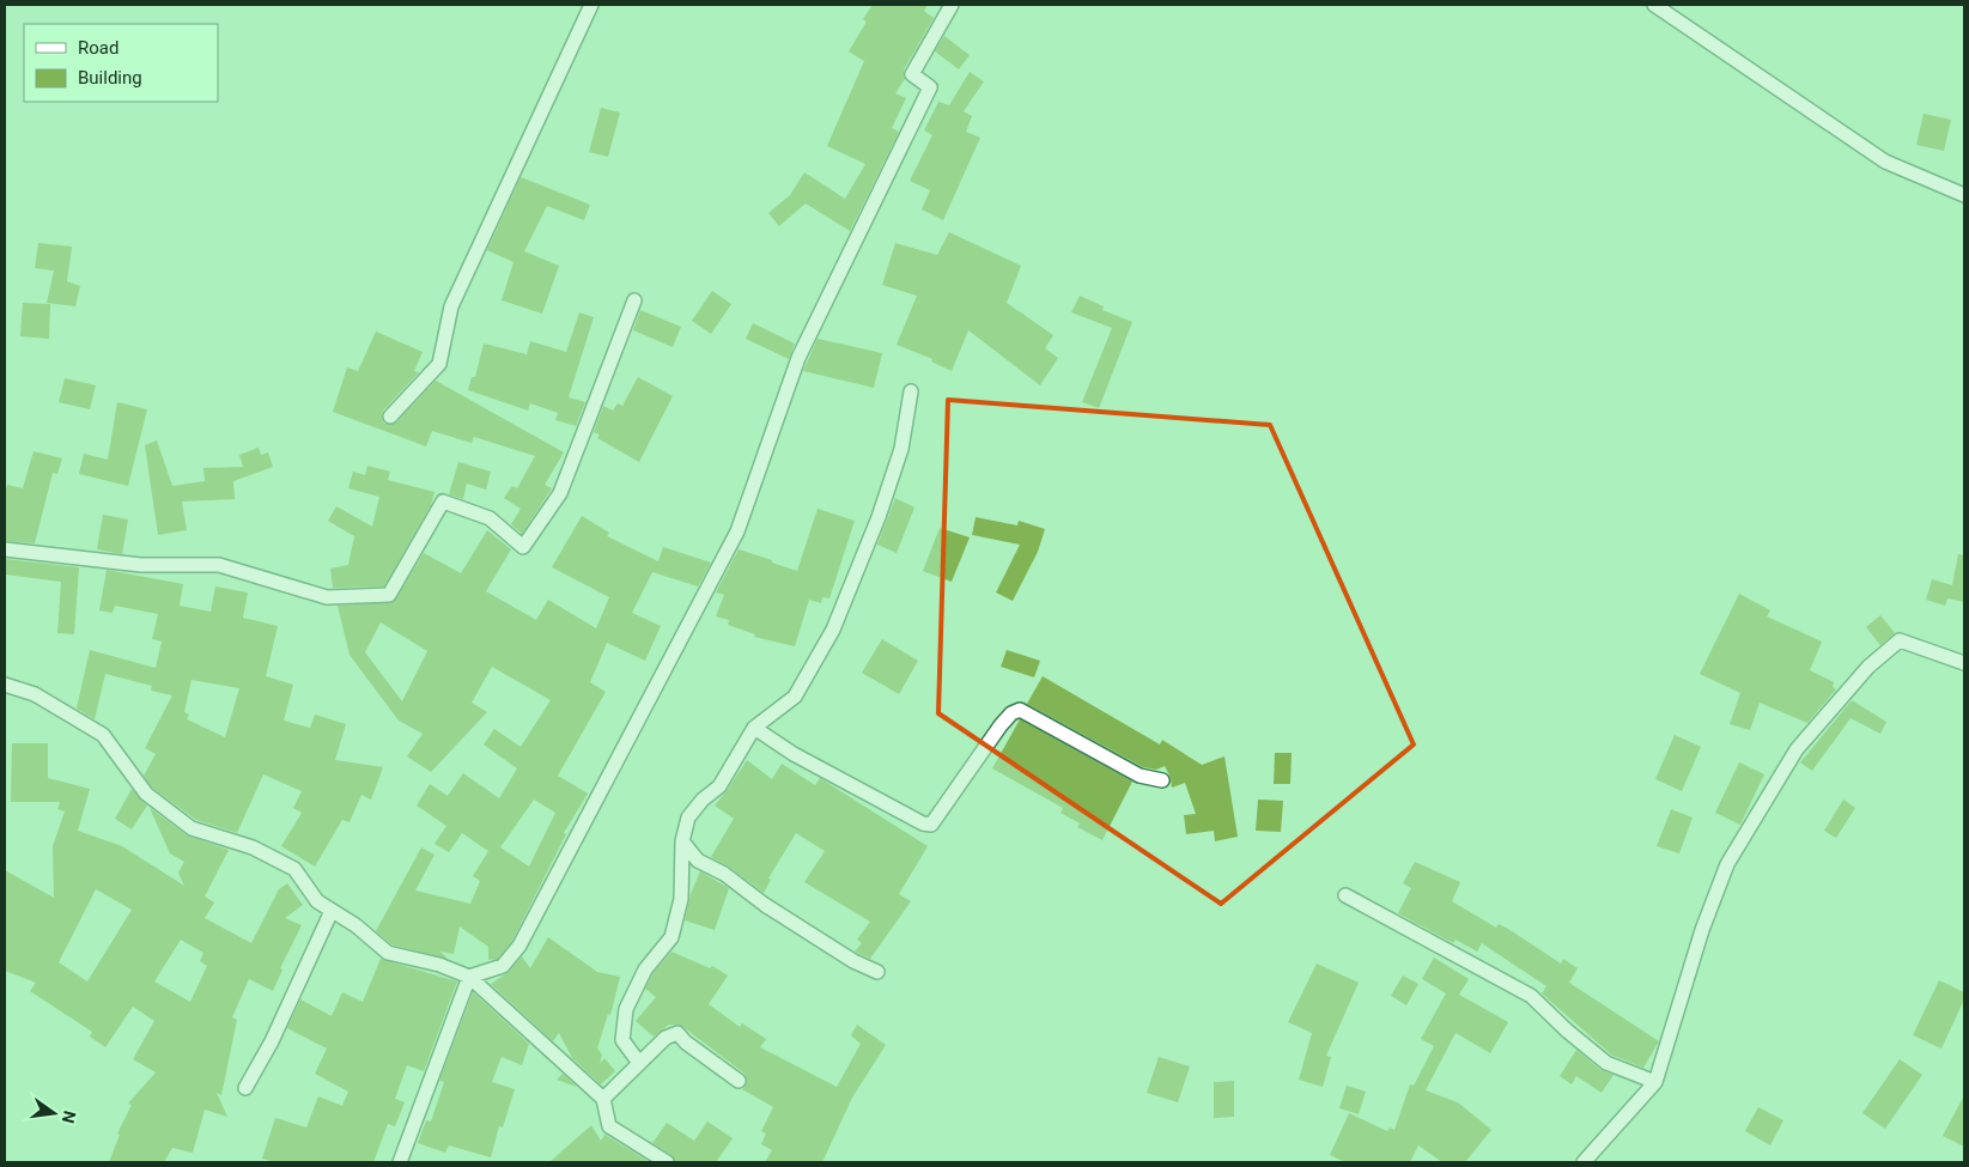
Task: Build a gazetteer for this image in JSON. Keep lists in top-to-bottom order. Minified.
{"legend":["Road","Building"],"north":"right"}
